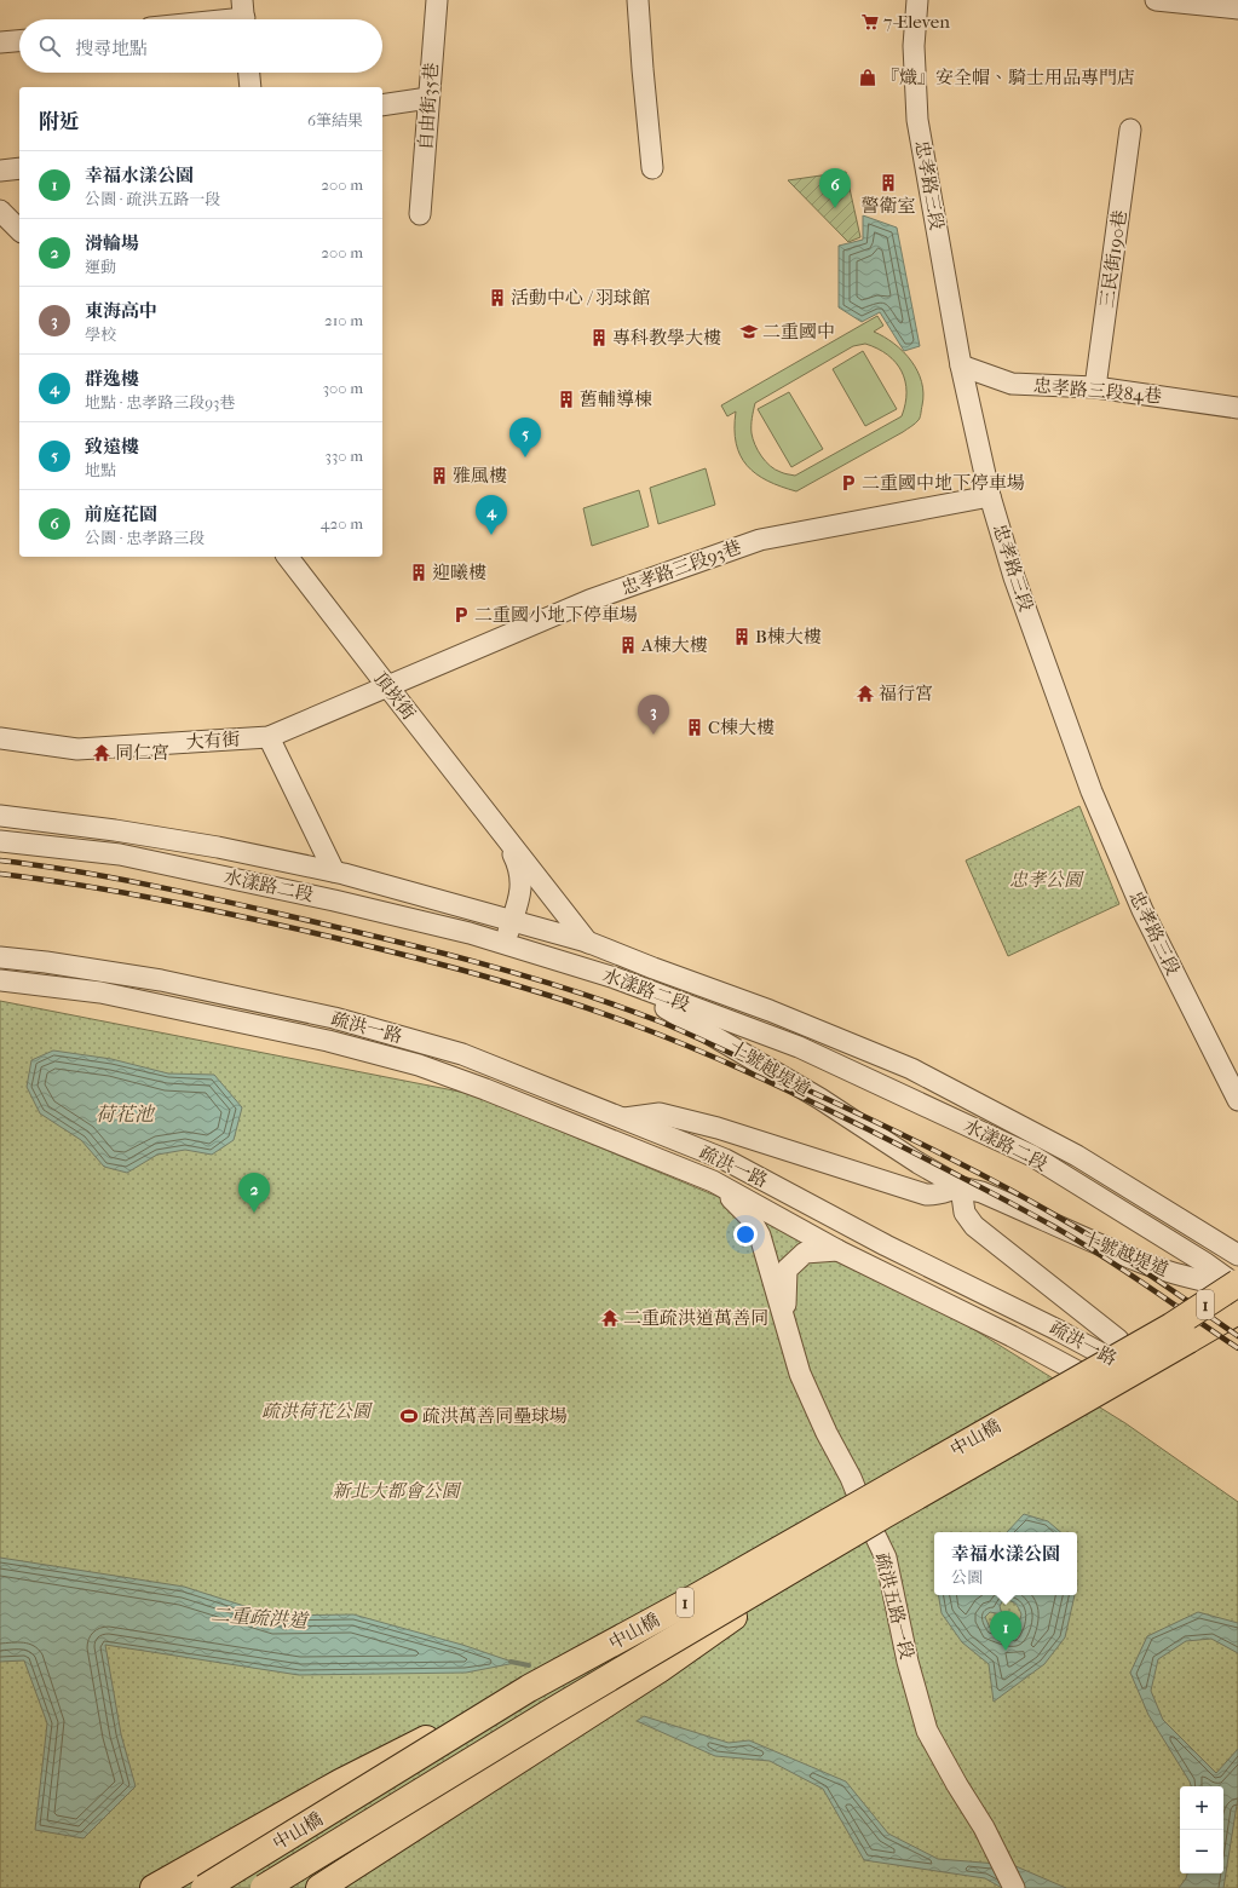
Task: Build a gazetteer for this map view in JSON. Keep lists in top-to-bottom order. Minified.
{"streets":{"highway":["1","中山橋"],"street":["自由街35巷","忠孝路三段","三民街190巷","忠孝路三段84巷","忠孝路三段93巷","頂崁街","大有街","水漾路二段","疏洪一路","十號越堤道","疏洪五路一段"]},"crossings":[["忠孝路三段","忠孝路三段84巷"],["忠孝路三段","忠孝路三段93巷"],["三民街190巷","忠孝路三段84巷"],["忠孝路三段93巷","頂崁街"],["忠孝路三段93巷","大有街"],["頂崁街","大有街"],["頂崁街","水漾路二段"],["頂崁街","十號越堤道"],["水漾路二段","十號越堤道"],["水漾路二段","1"],["疏洪一路","疏洪五路一段"],["十號越堤道","1"],["1","中山橋"]],"water":["荷花池","二重疏洪道"],"parks":["忠孝公園","疏洪荷花公園","新北大都會公園"],"places":{"supermarket":["7-Eleven"],"shop":["『熾』安全帽、騎士用品專門店"],"building":["警衛室","活動中心 / 羽球館","專科教學大樓","舊輔導棟","雅風樓","迎曦樓","B棟大樓","A棟大樓","C棟大樓"],"school or university":["二重國中"],"parking":["二重國中地下停車場","二重國小地下停車場"],"temple":["福行宮","同仁宮","二重疏洪道萬善同"],"sports":["疏洪萬善同壘球場"]},"page":{"search":"搜尋地點","heading":["附近","6筆結果"],"list":[{"mark":"1","name":"幸福水漾公園","note":"公園 · 疏洪五路一段","value":"200 m"},{"mark":"2","name":"滑輪場","note":"運動","value":"200 m"},{"mark":"3","name":"東海高中","note":"學校","value":"210 m"},{"mark":"4","name":"群逸樓","note":"地點 · 忠孝路三段93巷","value":"300 m"},{"mark":"5","name":"致遠樓","note":"地點","value":"330 m"},{"mark":"6","name":"前庭花園","note":"公園 · 忠孝路三段","value":"420 m"}],"pins":["6","5","4","3","2","1"],"popup":["幸福水漾公園","公園"],"map_buttons":["+","−"]}}
